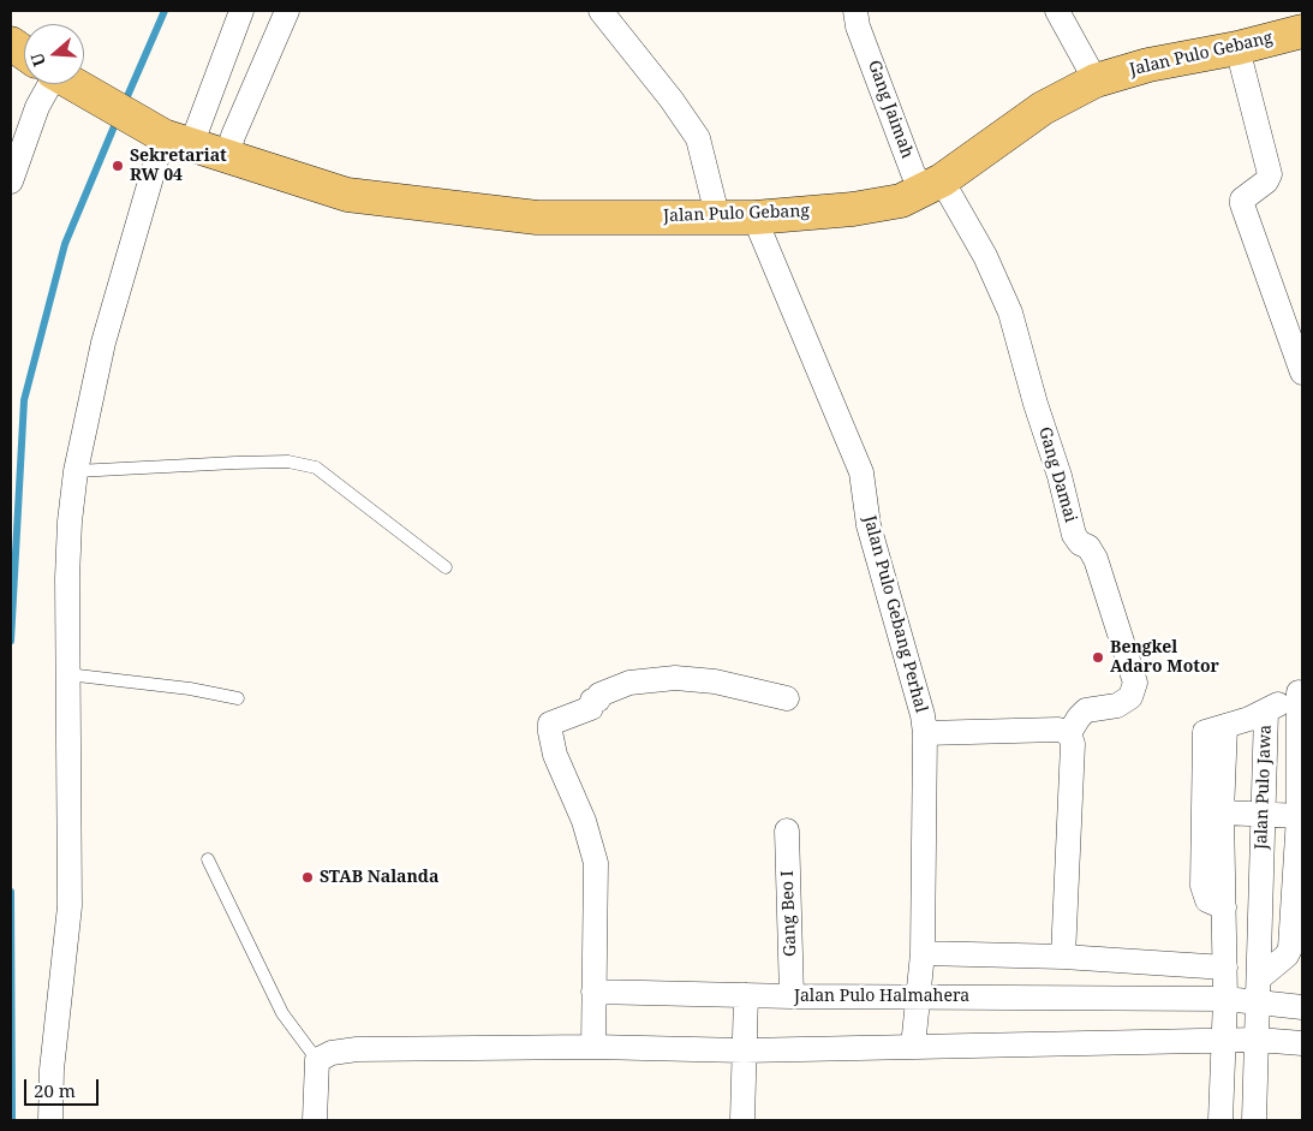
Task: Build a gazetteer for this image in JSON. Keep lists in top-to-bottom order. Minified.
{"streets":{"main road":["Jalan Pulo Gebang"],"street":["Gang Jaimah","Gang Damai","Jalan Pulo Gebang Perhal","Jalan Pulo Jawa","Gang Beo I","Jalan Pulo Halmahera"]},"crossings":[["Jalan Pulo Gebang","Gang Jaimah"],["Jalan Pulo Gebang","Gang Damai"],["Jalan Pulo Gebang","Jalan Pulo Gebang Perhal"],["Gang Jaimah","Gang Damai"],["Jalan Pulo Gebang Perhal","Jalan Pulo Halmahera"],["Jalan Pulo Jawa","Jalan Pulo Halmahera"],["Gang Beo I","Jalan Pulo Halmahera"]],"places":["Sekretariat RW 04","Bengkel Adaro Motor","STAB Nalanda"],"scale_bar":"20 m","north":"left"}
